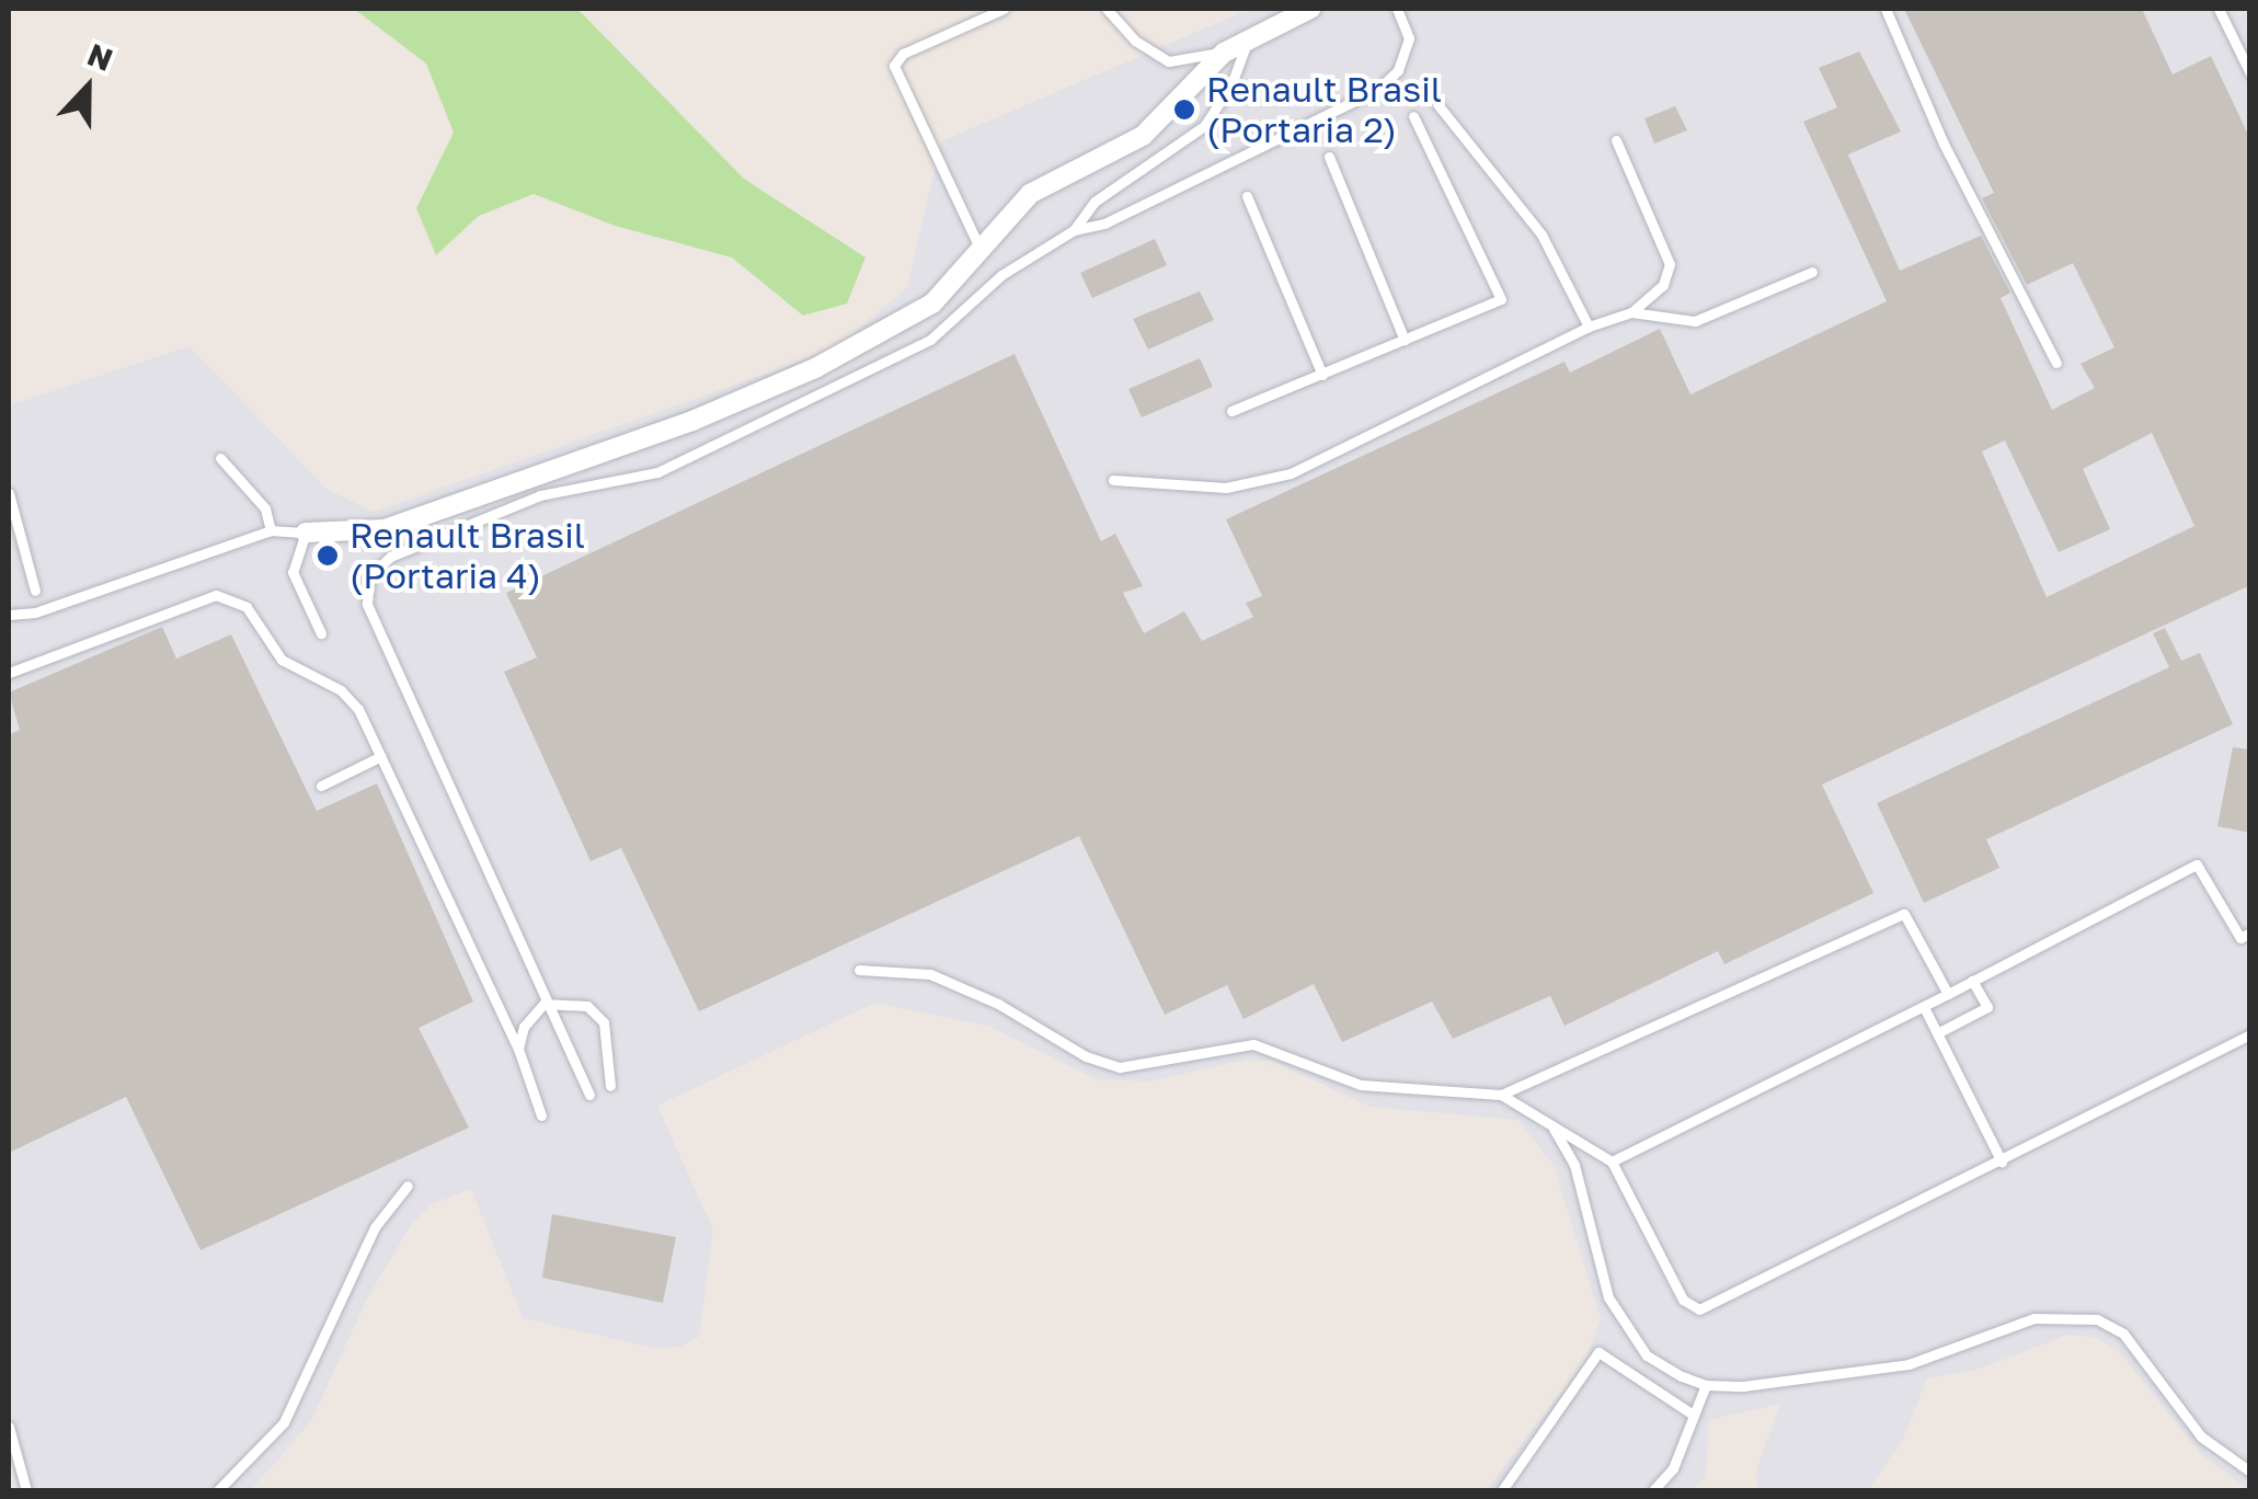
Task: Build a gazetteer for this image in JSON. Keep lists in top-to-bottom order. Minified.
{"places":["Renault Brasil (Portaria 2)","Renault Brasil (Portaria 4)"],"north":"top"}
